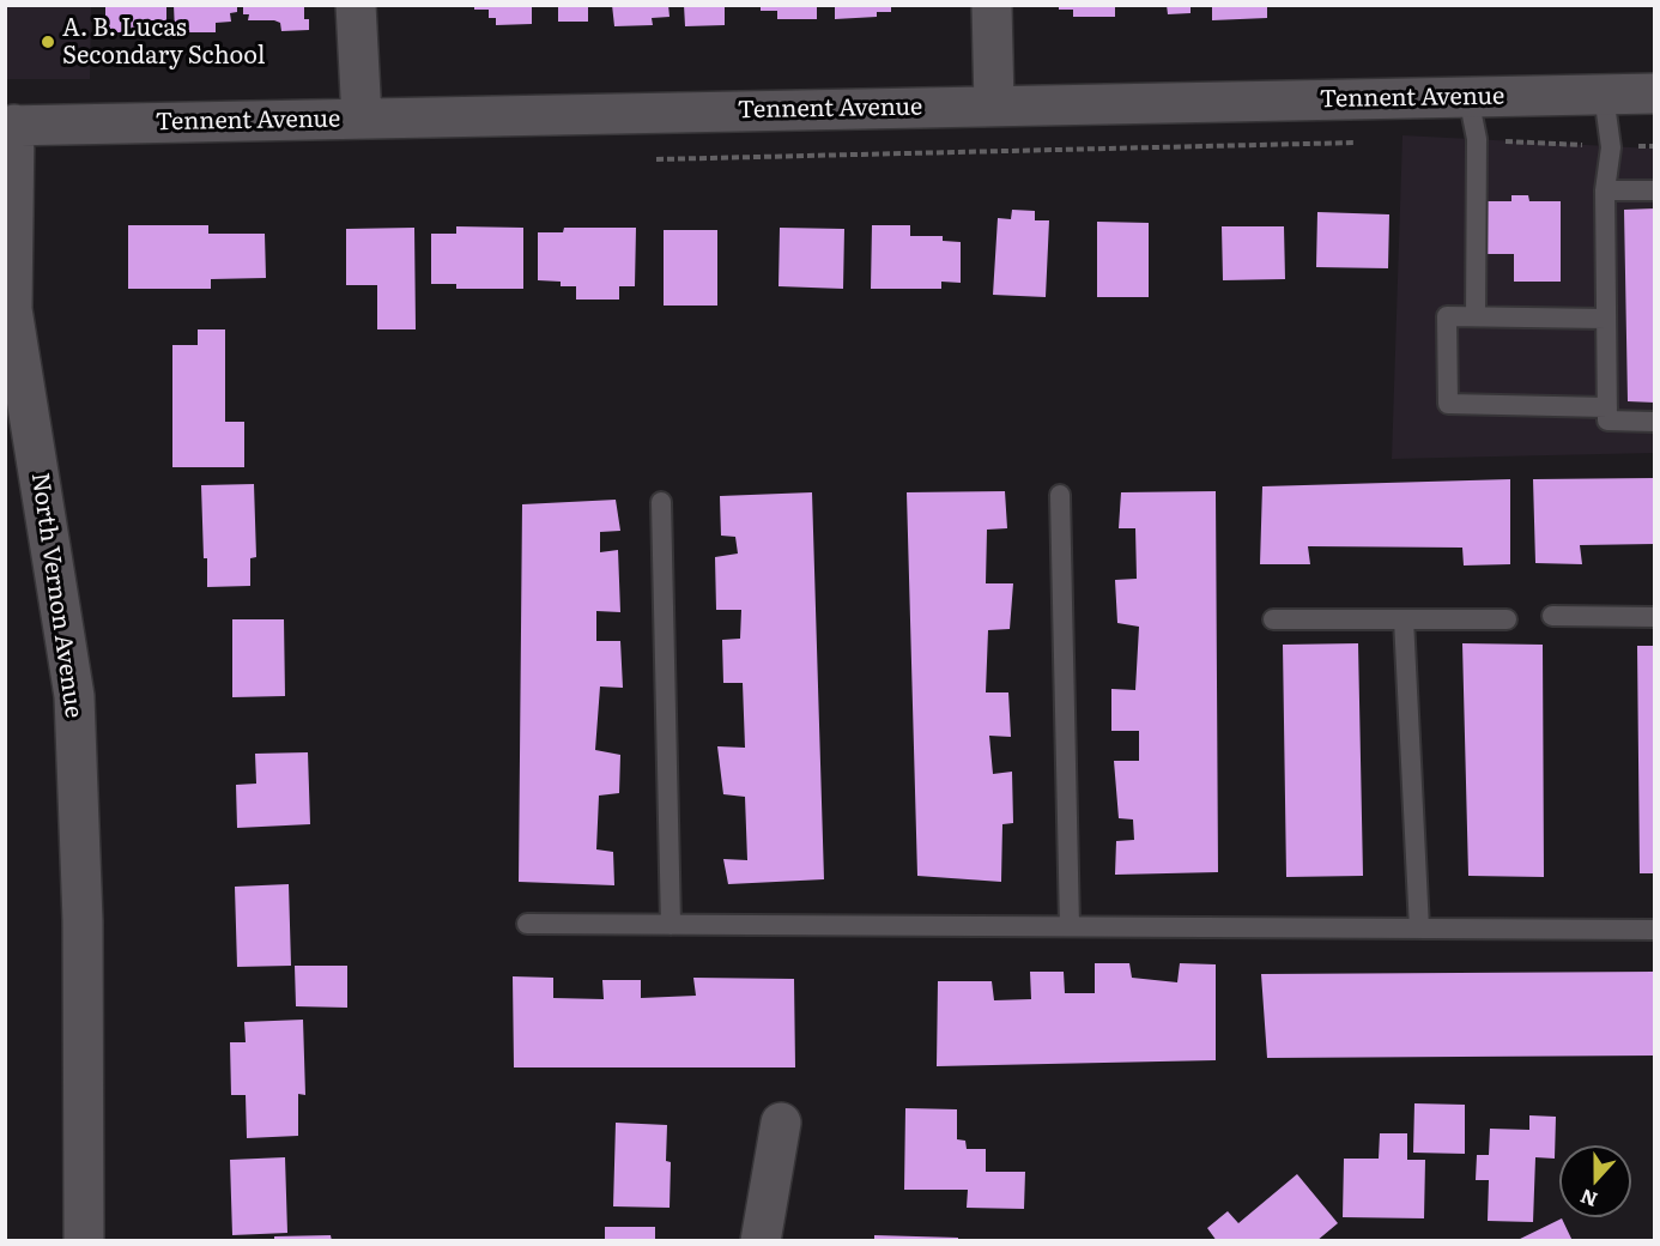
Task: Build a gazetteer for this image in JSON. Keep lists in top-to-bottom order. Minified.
{"streets":{"street":["Tennent Avenue","North Vernon Avenue"]},"crossings":[["Tennent Avenue","North Vernon Avenue"]],"places":["A. B. Lucas Secondary School"],"north":"bottom"}
